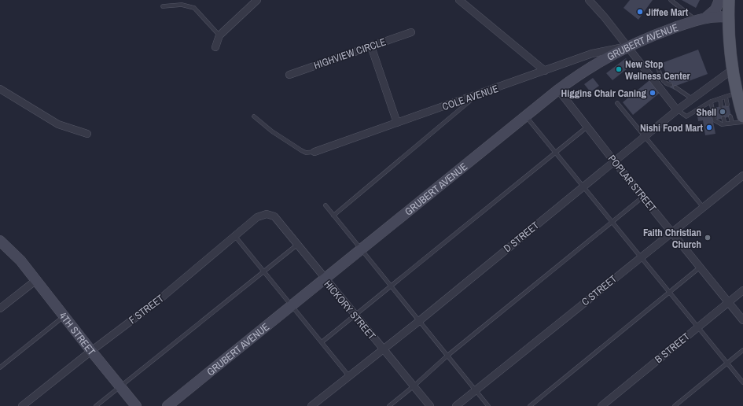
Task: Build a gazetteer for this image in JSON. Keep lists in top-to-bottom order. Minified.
{"streets":{"street":["GRUBERT AVENUE","HIGHVIEW CIRCLE","COLE AVENUE","POPLAR STREET","D STREET","C STREET","F STREET","HICKORY STREET","4TH STREET","B STREET"]},"crossings":[["GRUBERT AVENUE","COLE AVENUE"],["GRUBERT AVENUE","POPLAR STREET"],["GRUBERT AVENUE","HICKORY STREET"],["POPLAR STREET","D STREET"],["POPLAR STREET","C STREET"],["POPLAR STREET","B STREET"],["D STREET","HICKORY STREET"],["F STREET","HICKORY STREET"],["F STREET","4TH STREET"]],"places":["Jiffee Mart","New Stop Wellness Center","Higgins Chair Caning","Shell","Nishi Food Mart","Faith Christian Church"]}
